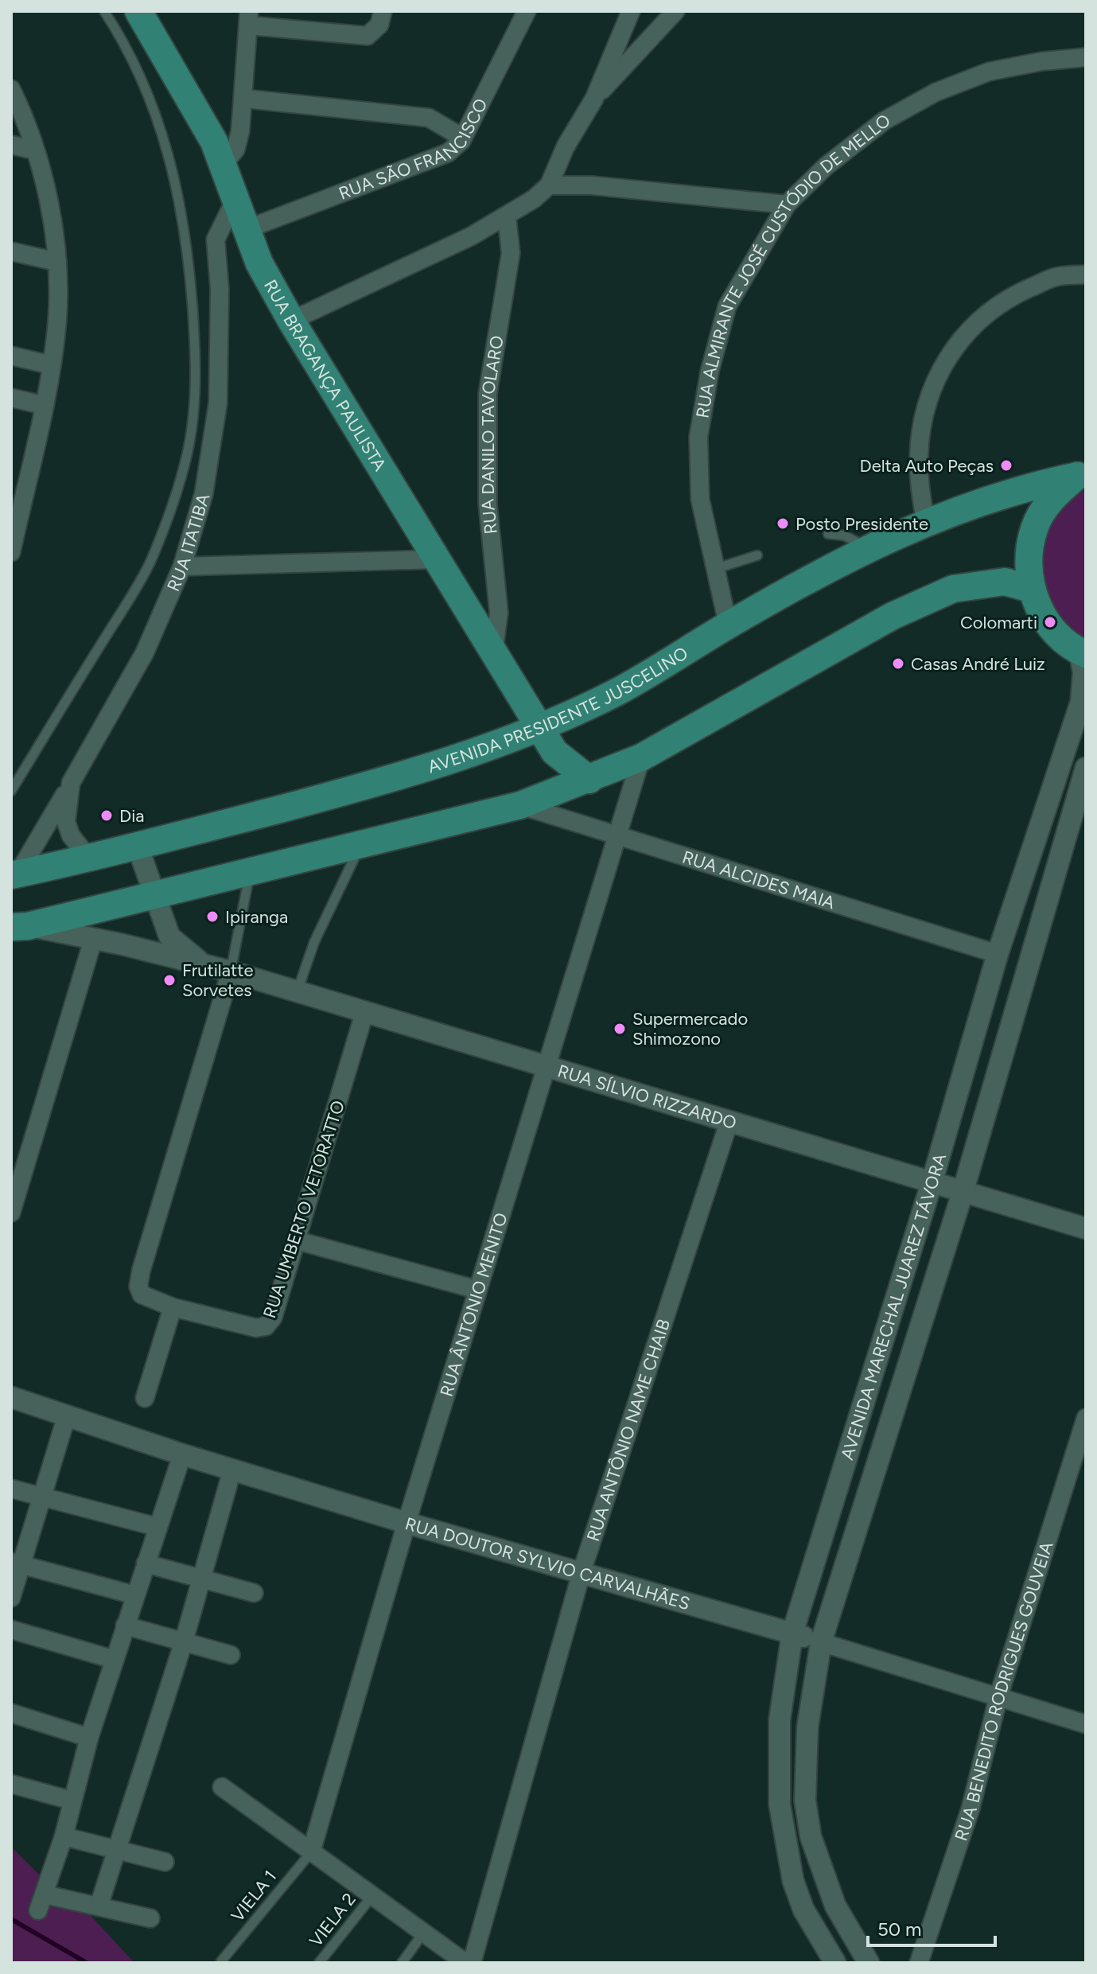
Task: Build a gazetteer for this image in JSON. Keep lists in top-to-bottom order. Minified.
{"streets":{"main road":["RUA BRAGANÇA PAULISTA","AVENIDA PRESIDENTE JUSCELINO"],"street":["RUA SÃO FRANCISCO","RUA ALMIRANTE JOSÉ CUSTÓDIO DE MELLO","RUA DANILO TAVOLARO","RUA ITATIBA","RUA ALCIDES MAIA","RUA SÍLVIO RIZZARDO","RUA UMBERTO VETORATTO","RUA ÂNTONIO MENITO","AVENIDA MARECHAL JUAREZ TÁVORA","RUA ANTÔNIO NAME CHAIB","RUA DOUTOR SYLVIO CARVALHÃES","RUA BENEDITO RODRIGUES GOUVEIA"],"lane":["VIELA 1","VIELA 2"]},"crossings":[["RUA SÃO FRANCISCO","RUA BRAGANÇA PAULISTA"],["RUA ALMIRANTE JOSÉ CUSTÓDIO DE MELLO","AVENIDA PRESIDENTE JUSCELINO"],["RUA BRAGANÇA PAULISTA","RUA DANILO TAVOLARO"],["RUA BRAGANÇA PAULISTA","RUA ITATIBA"],["RUA BRAGANÇA PAULISTA","AVENIDA PRESIDENTE JUSCELINO"],["RUA ITATIBA","AVENIDA PRESIDENTE JUSCELINO"],["AVENIDA PRESIDENTE JUSCELINO","RUA SÍLVIO RIZZARDO"],["RUA ALCIDES MAIA","RUA ÂNTONIO MENITO"],["RUA ALCIDES MAIA","AVENIDA MARECHAL JUAREZ TÁVORA"],["RUA SÍLVIO RIZZARDO","RUA UMBERTO VETORATTO"],["RUA SÍLVIO RIZZARDO","RUA ÂNTONIO MENITO"],["RUA SÍLVIO RIZZARDO","AVENIDA MARECHAL JUAREZ TÁVORA"],["RUA SÍLVIO RIZZARDO","RUA ANTÔNIO NAME CHAIB"],["RUA ÂNTONIO MENITO","RUA DOUTOR SYLVIO CARVALHÃES"],["RUA ÂNTONIO MENITO","VIELA 1"],["AVENIDA MARECHAL JUAREZ TÁVORA","RUA DOUTOR SYLVIO CARVALHÃES"],["RUA ANTÔNIO NAME CHAIB","RUA DOUTOR SYLVIO CARVALHÃES"],["RUA DOUTOR SYLVIO CARVALHÃES","RUA BENEDITO RODRIGUES GOUVEIA"]],"places":["Delta Auto Peças","Posto Presidente","Colomarti","Casas André Luiz","Dia","Ipiranga","Frutilatte Sorvetes","Supermercado Shimozono"],"scale_bar":"50 m"}
